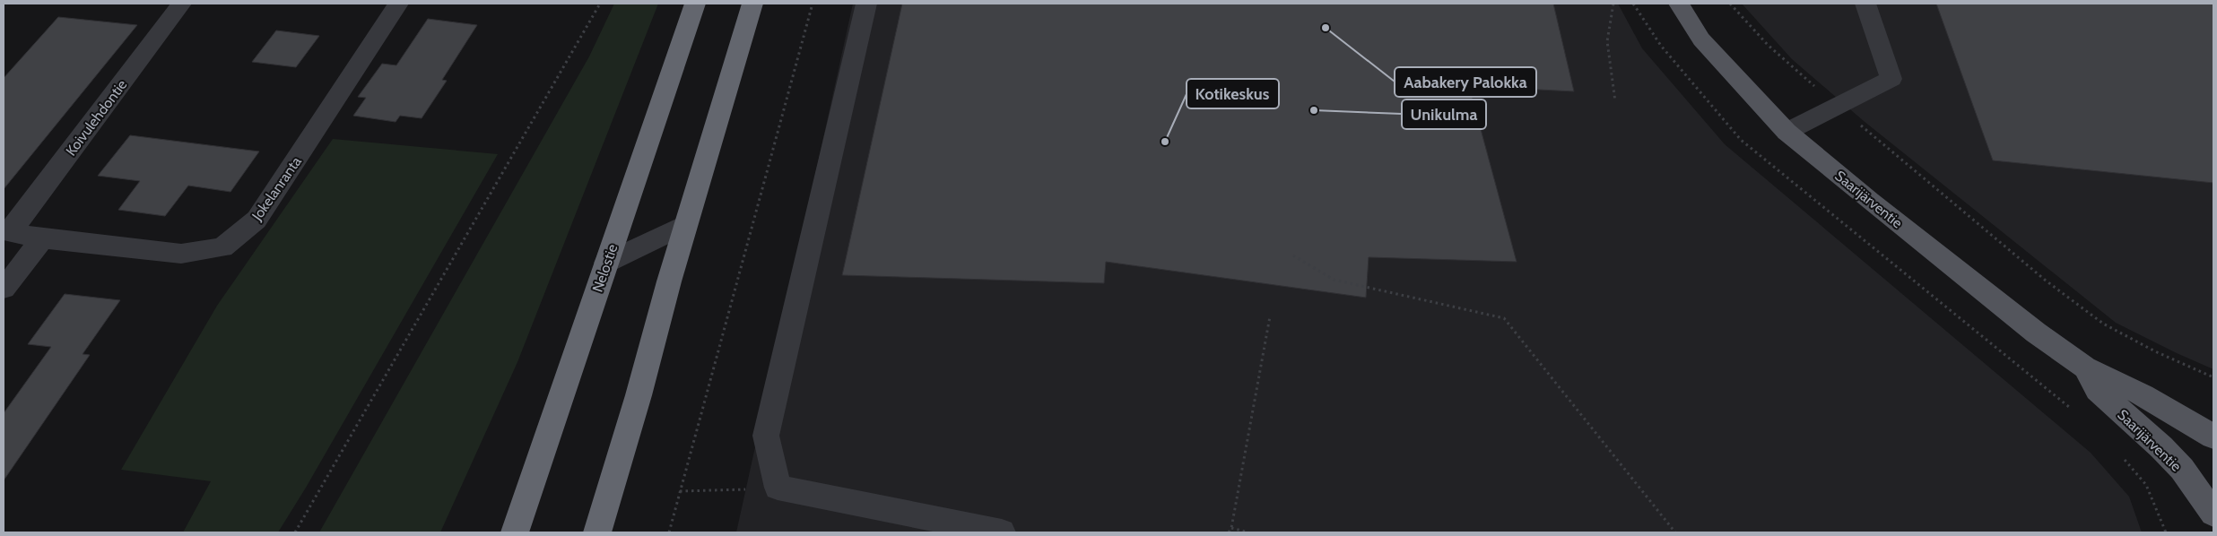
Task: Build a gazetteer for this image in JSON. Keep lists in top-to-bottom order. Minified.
{"streets":{"highway":["Nelostie"],"main road":["Saarijärventie"],"street":["Koivulehdontie","Jokelanranta"]},"crossings":[["Koivulehdontie","Jokelanranta"]],"places":["Aabakery Palokka","Unikulma","Kotikeskus"]}
